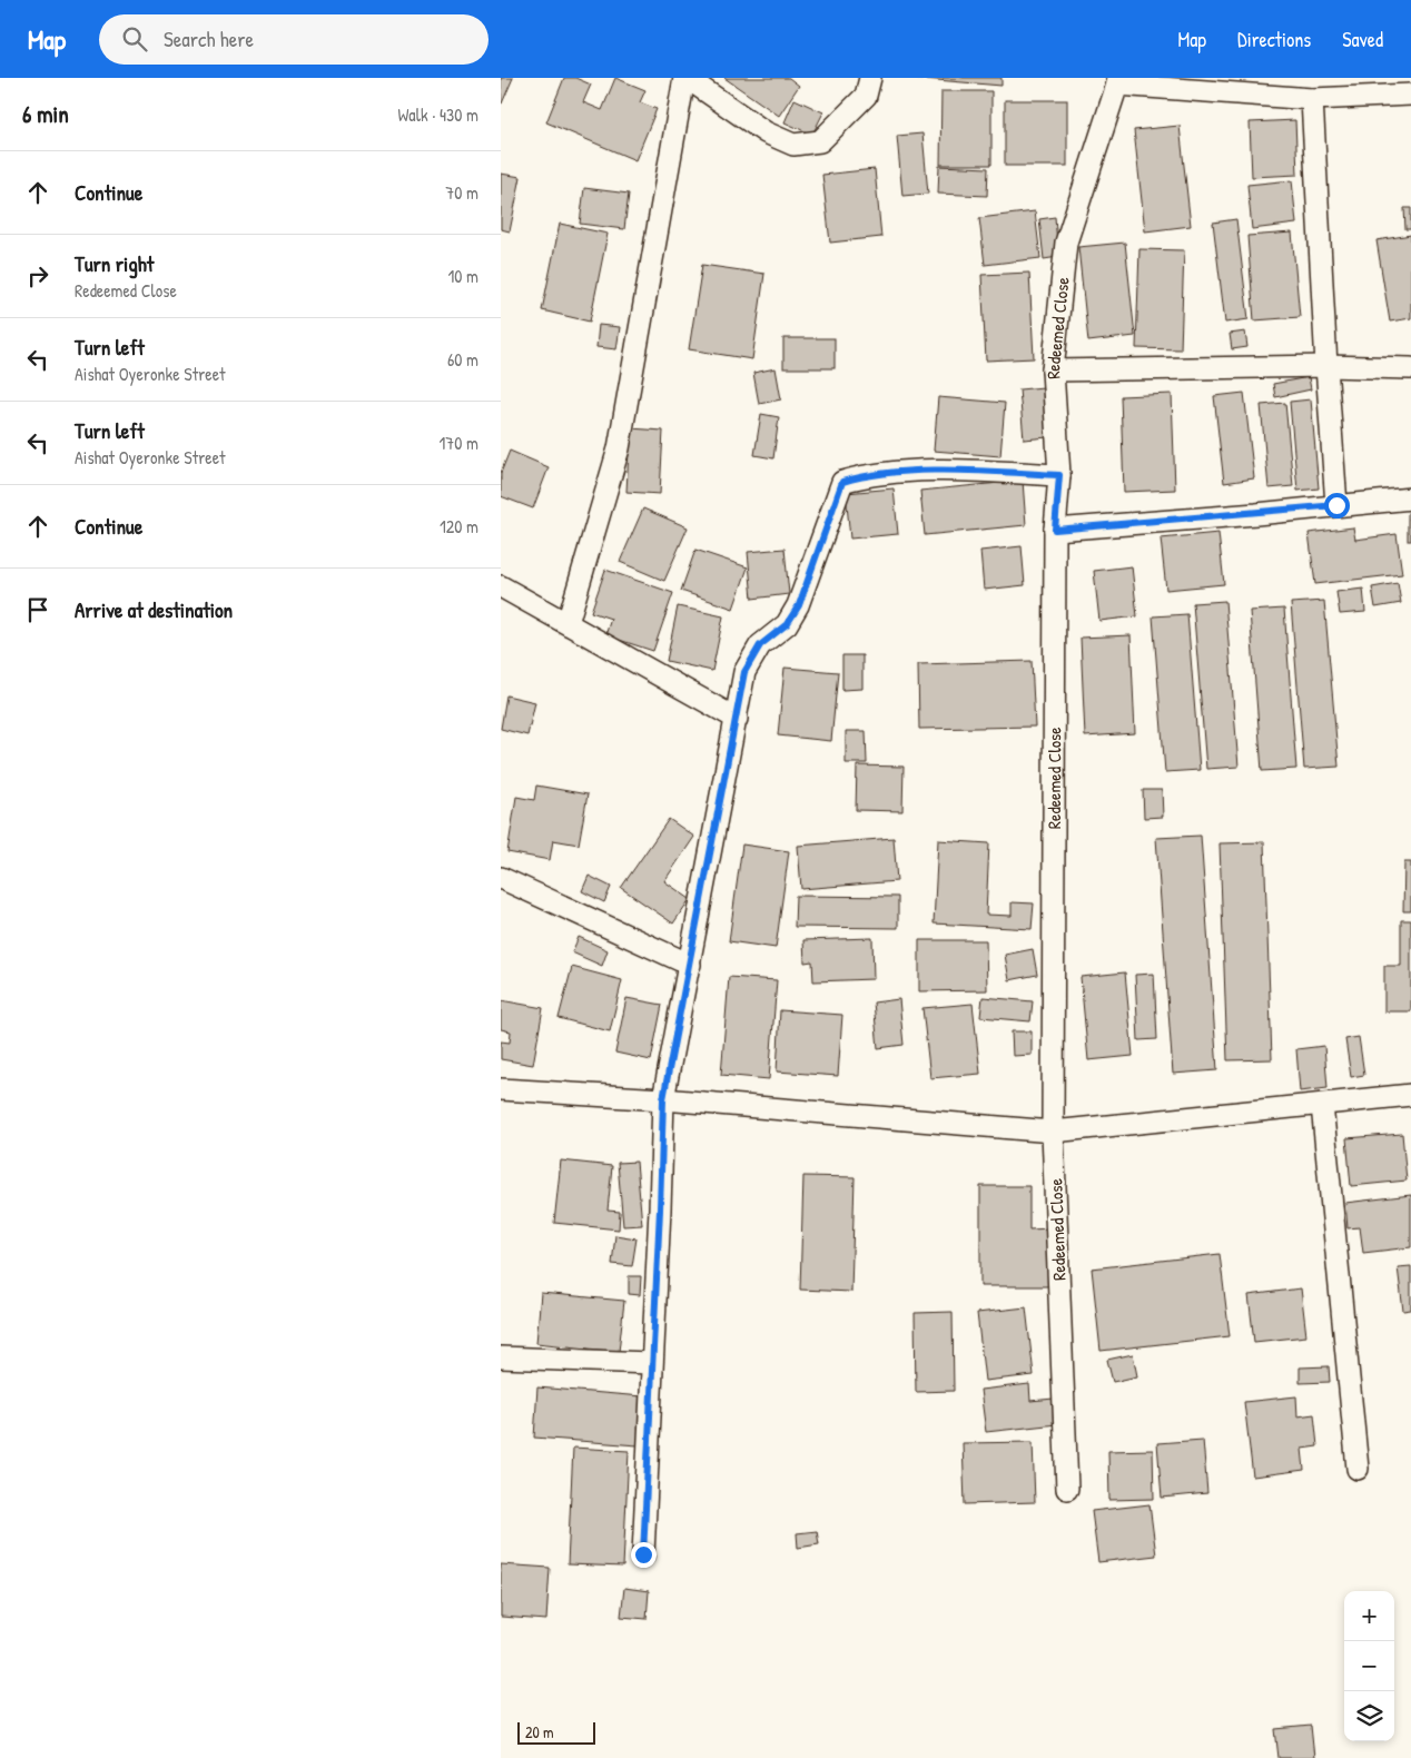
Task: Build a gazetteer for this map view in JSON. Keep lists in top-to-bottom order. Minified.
{"streets":{"street":["Redeemed Close"]},"scale_bar":"20 m","page":{"header":"Map","search":"Search here","nav":["Map","Directions","Saved"],"heading":["6 min","Walk · 430 m"],"list":[["Continue","70 m"],["Turn right","Redeemed Close","10 m"],["Turn left","Aishat Oyeronke Street","60 m"],["Turn left","Aishat Oyeronke Street","170 m"],["Continue","120 m"],"Arrive at destination"],"map_buttons":["+","−"],"scale":"20 m"}}
